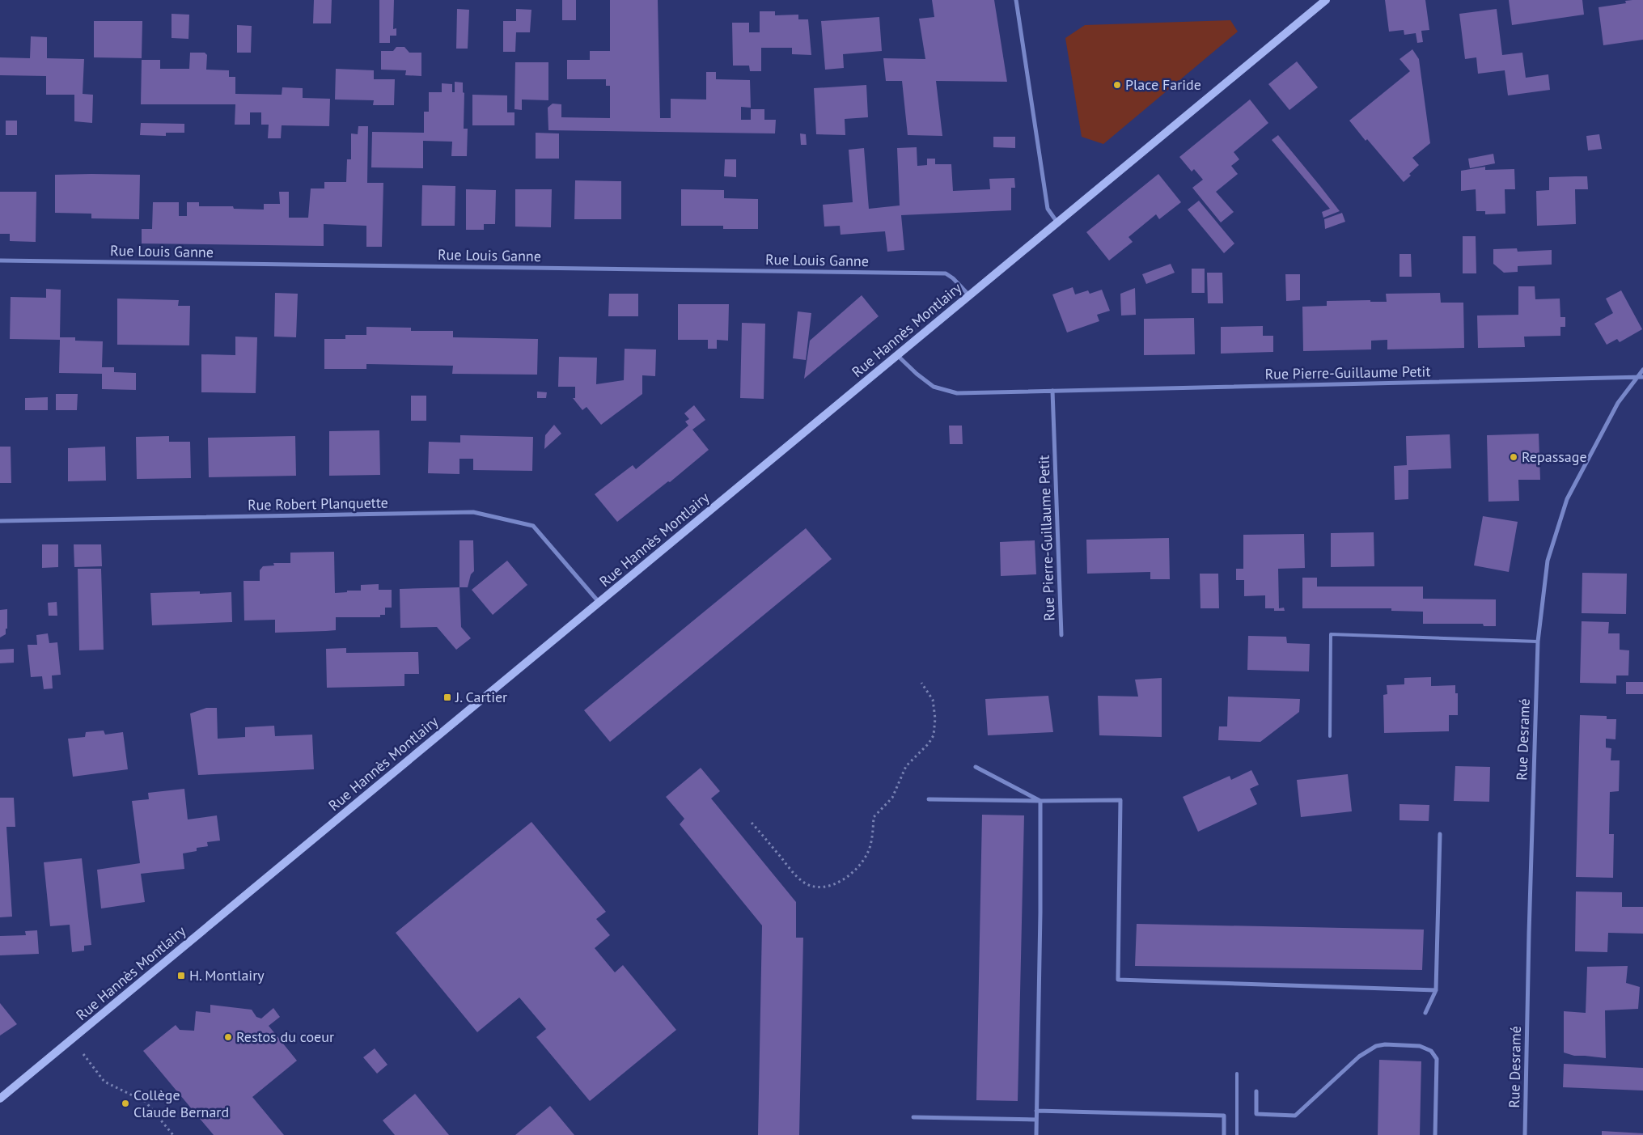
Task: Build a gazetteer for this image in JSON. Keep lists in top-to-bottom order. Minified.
{"streets":{"street":["Rue Louis Ganne","Rue Hannès Montlairy","Rue Pierre-Guillaume Petit","Rue Robert Planquette","Rue Desramé"]},"crossings":[["Rue Louis Ganne","Rue Hannès Montlairy"],["Rue Hannès Montlairy","Rue Pierre-Guillaume Petit"],["Rue Hannès Montlairy","Rue Robert Planquette"],["Rue Pierre-Guillaume Petit","Rue Desramé"]],"places":{"other":["Place Faride","Repassage","Restos du coeur","Collège Claude Bernard"],"transit":["J. Cartier","H. Montlairy"]}}
